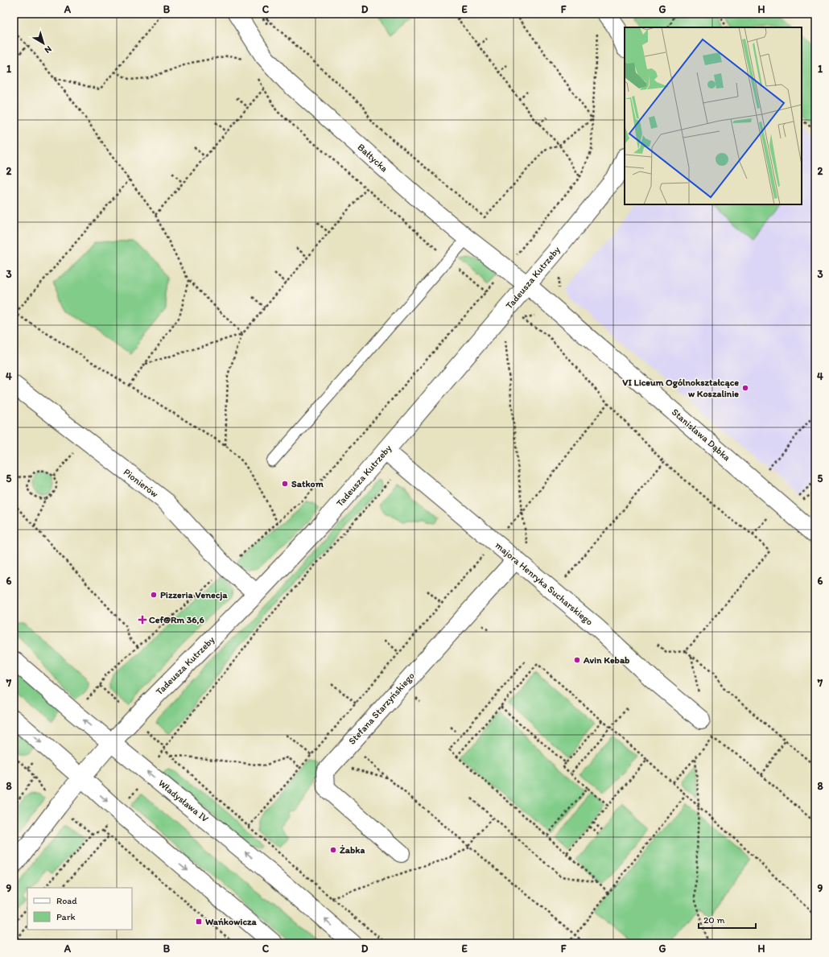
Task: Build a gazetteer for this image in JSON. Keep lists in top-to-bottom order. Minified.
{"streets":{"street":["Bałtycka","Tadeusza Kutrzeby","Stanisława Dąbka","Pionierów","majora Henryka Sucharskiego","Stefana Starzyńskiego","Władysława IV"]},"crossings":[["Bałtycka","Tadeusza Kutrzeby"],["Bałtycka","Stanisława Dąbka"],["Tadeusza Kutrzeby","Stanisława Dąbka"],["Tadeusza Kutrzeby","Pionierów"],["Tadeusza Kutrzeby","majora Henryka Sucharskiego"],["Tadeusza Kutrzeby","Władysława IV"],["majora Henryka Sucharskiego","Stefana Starzyńskiego"]],"places":{"other":["VI Liceum Ogólnokształcące w Koszalinie","Satkom","Pizzeria Venecja","Avin Kebab","Żabka"],"health":["Cef@Rm 36,6"],"transit":["Wańkowicza"]},"legend":["Road","Park"],"scale_bar":"20 m","north":"bottom right","grid":{"columns":["A","B","C","D","E","F","G","H"],"rows":["1","2","3","4","5","6","7","8","9"]}}
